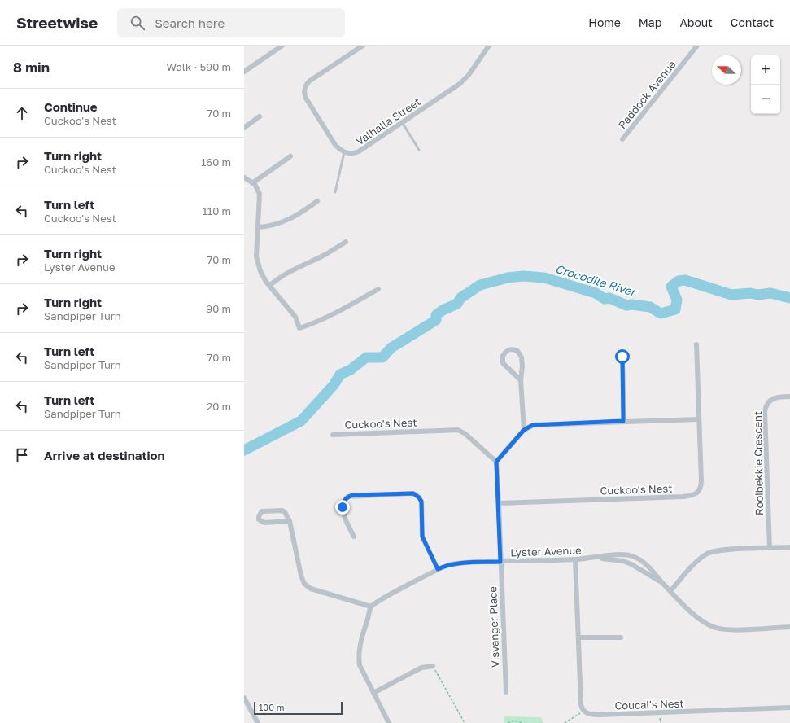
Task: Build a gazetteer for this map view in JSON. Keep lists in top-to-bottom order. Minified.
{"streets":{"street":["Paddock Avenue","Valhalla Street","Cuckoo's Nest","Rooibekkie Crescent","Lyster Avenue","Visvanger Place","Coucal's Nest"]},"crossings":[["Lyster Avenue","Visvanger Place"]],"water":["Crocodile River"],"scale_bar":"100 m","north":"left","page":{"header":"Streetwise","search":"Search here","nav":["Home","Map","About","Contact"],"heading":["8 min","Walk · 590 m"],"map_buttons":["+","−"],"list":[["Continue","Cuckoo's Nest","70 m"],["Turn right","Cuckoo's Nest","160 m"],["Turn left","Cuckoo's Nest","110 m"],["Turn right","Lyster Avenue","70 m"],["Turn right","Sandpiper Turn","90 m"],["Turn left","Sandpiper Turn","70 m"],["Turn left","Sandpiper Turn","20 m"],"Arrive at destination"],"scale":"100 m"}}
